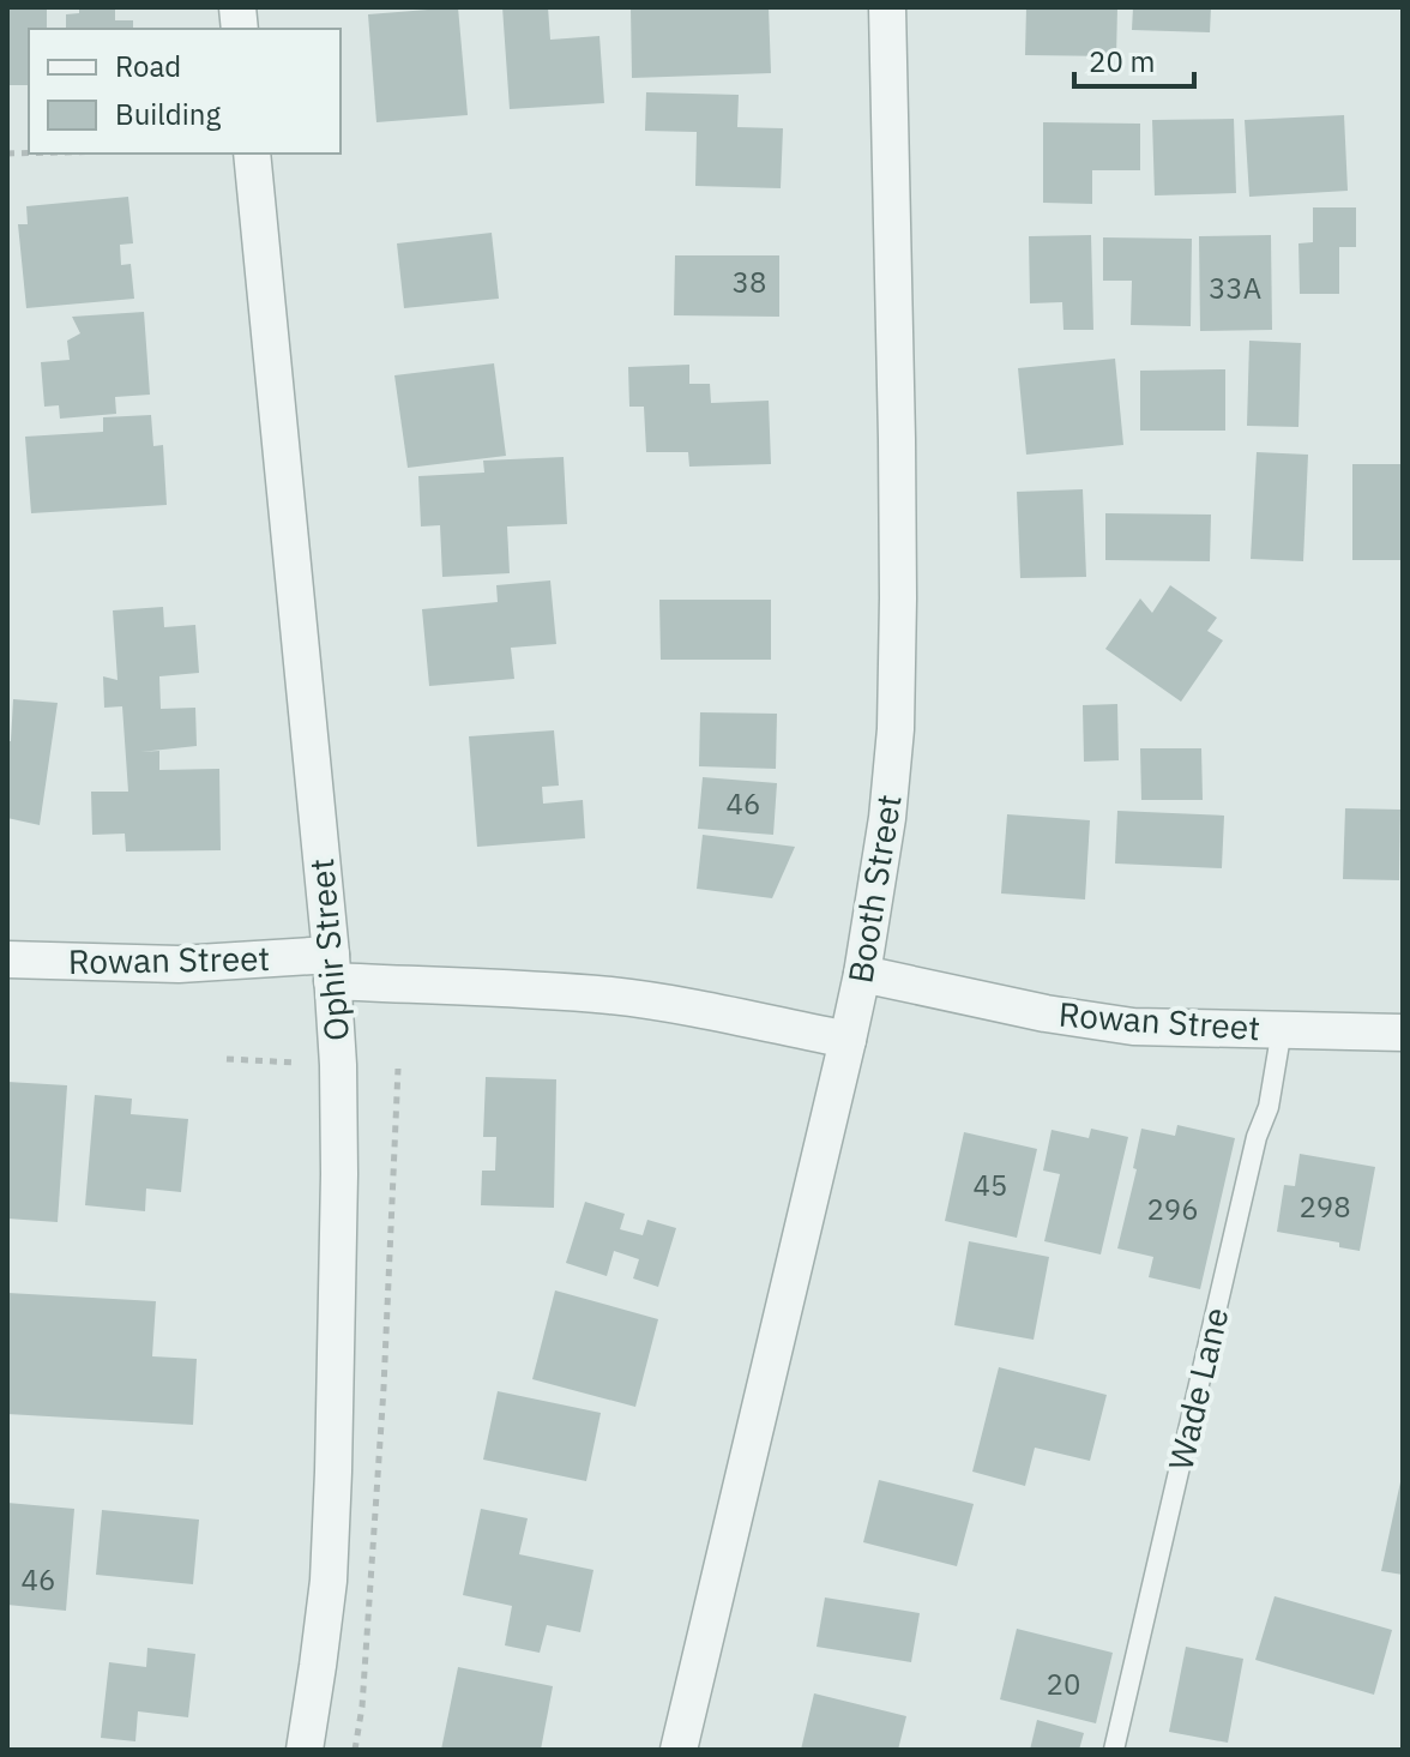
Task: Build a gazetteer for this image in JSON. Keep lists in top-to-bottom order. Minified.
{"streets":{"street":["Booth Street","Ophir Street","Rowan Street"],"lane":["Wade Lane"]},"crossings":[["Booth Street","Rowan Street"],["Ophir Street","Rowan Street"],["Rowan Street","Wade Lane"]],"house_numbers":["38","33A","46","45","298","296","46","20"],"legend":["Road","Building"],"scale_bar":"20 m"}
